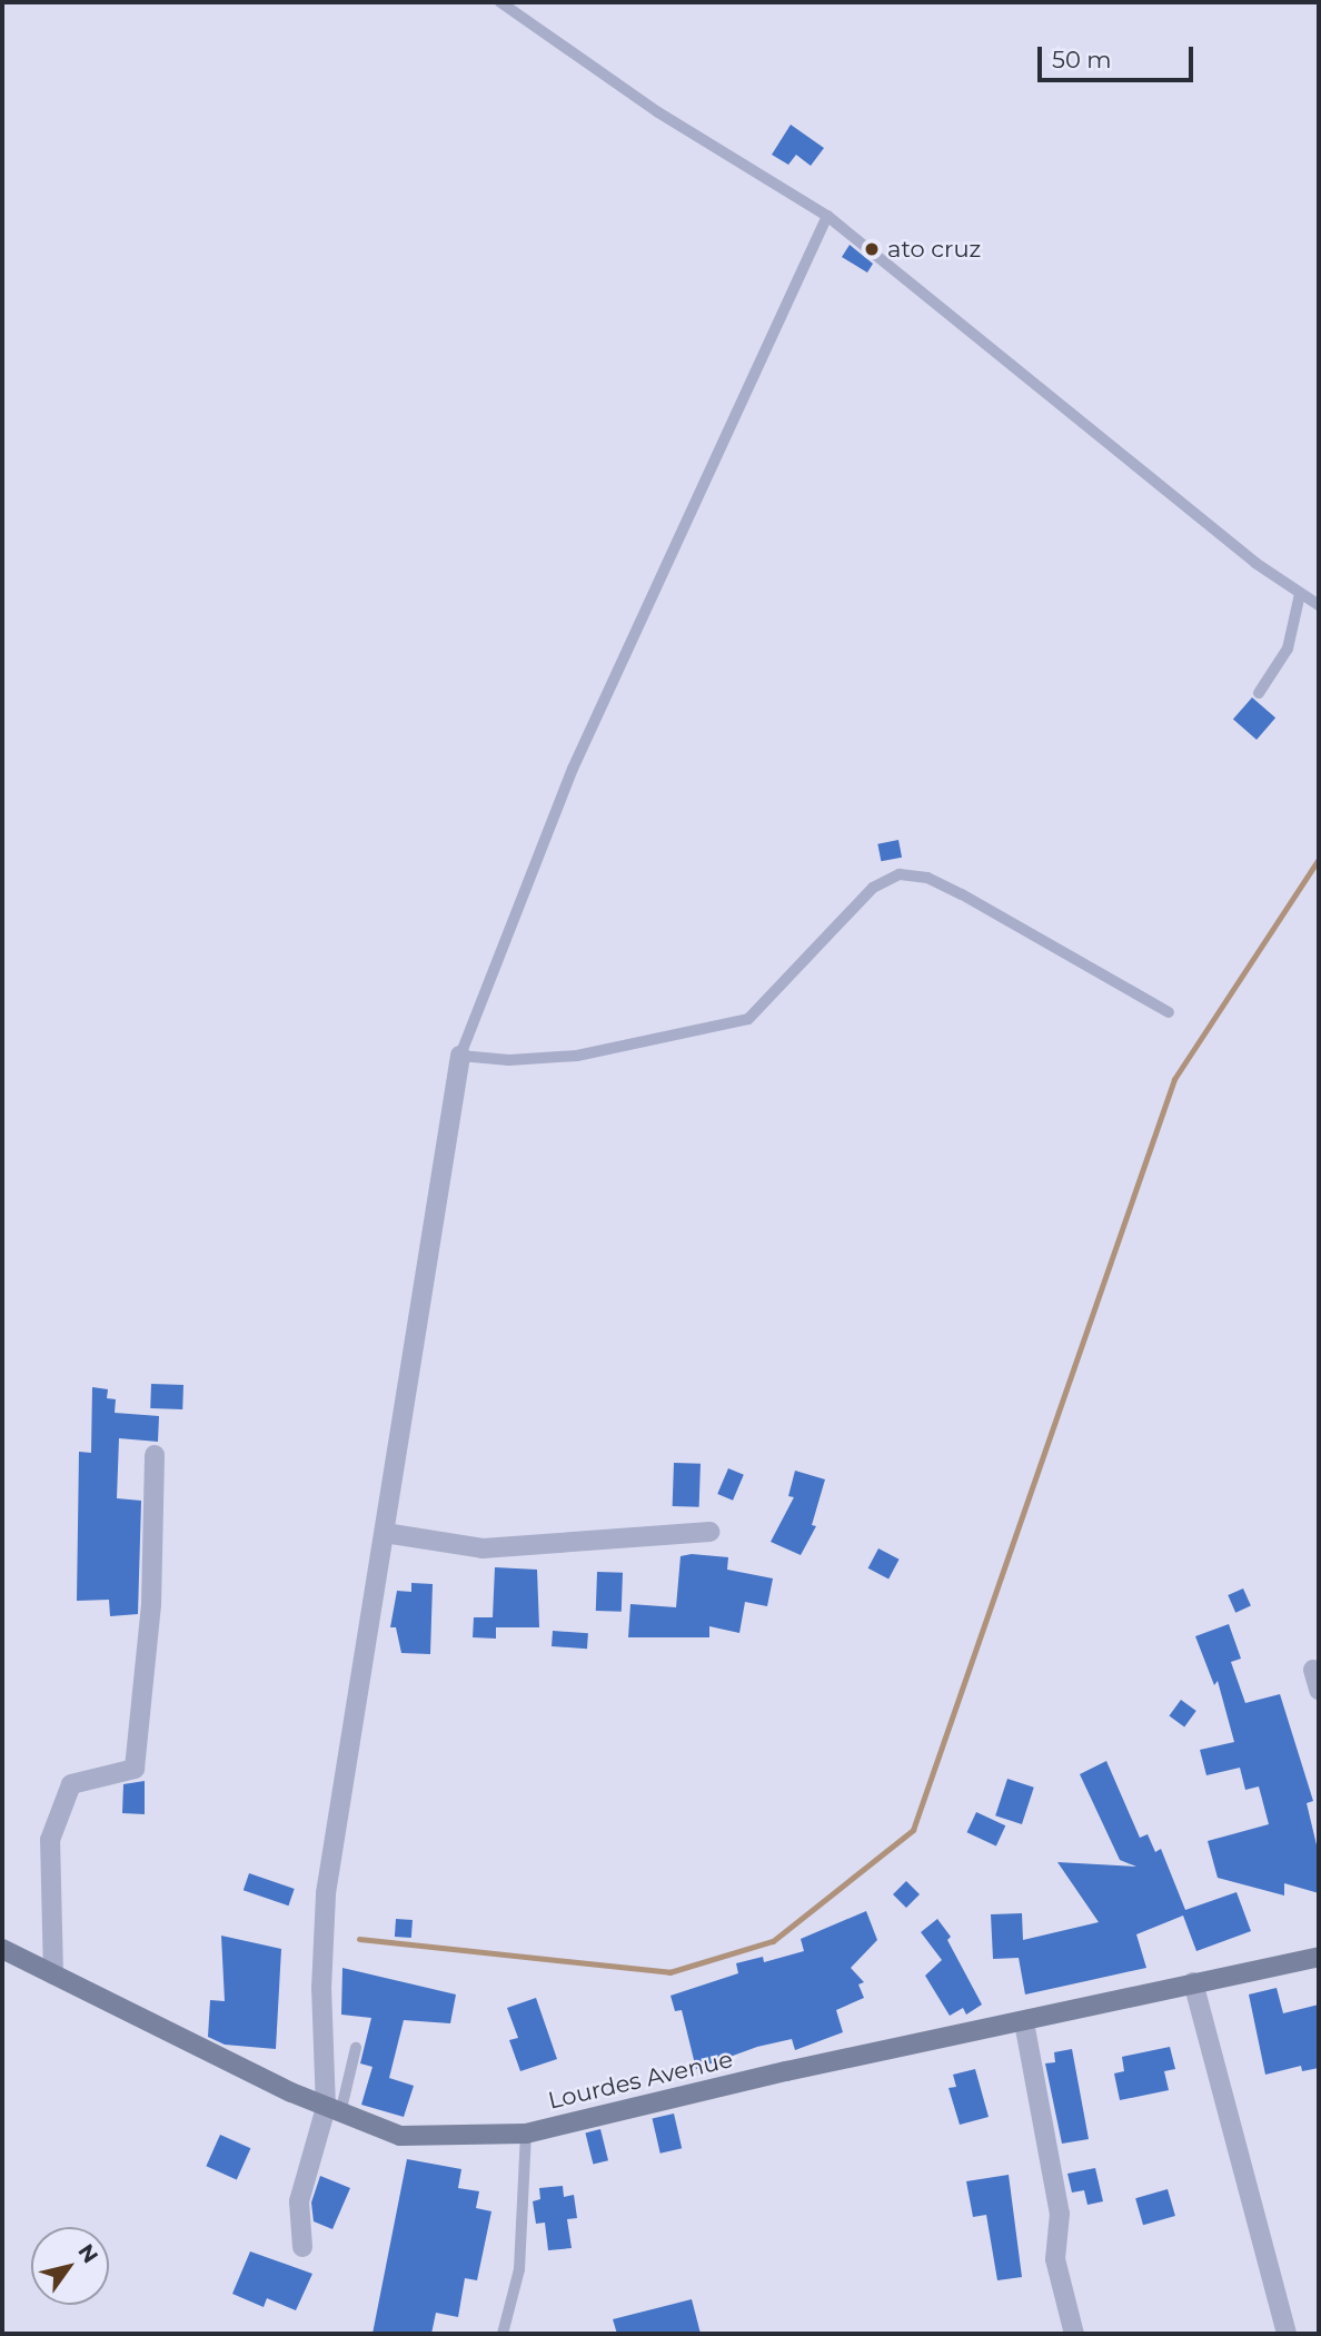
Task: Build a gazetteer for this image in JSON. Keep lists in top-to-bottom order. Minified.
{"streets":{"main road":["Lourdes Avenue"]},"places":["ato cruz"],"scale_bar":"50 m","north":"top right"}
